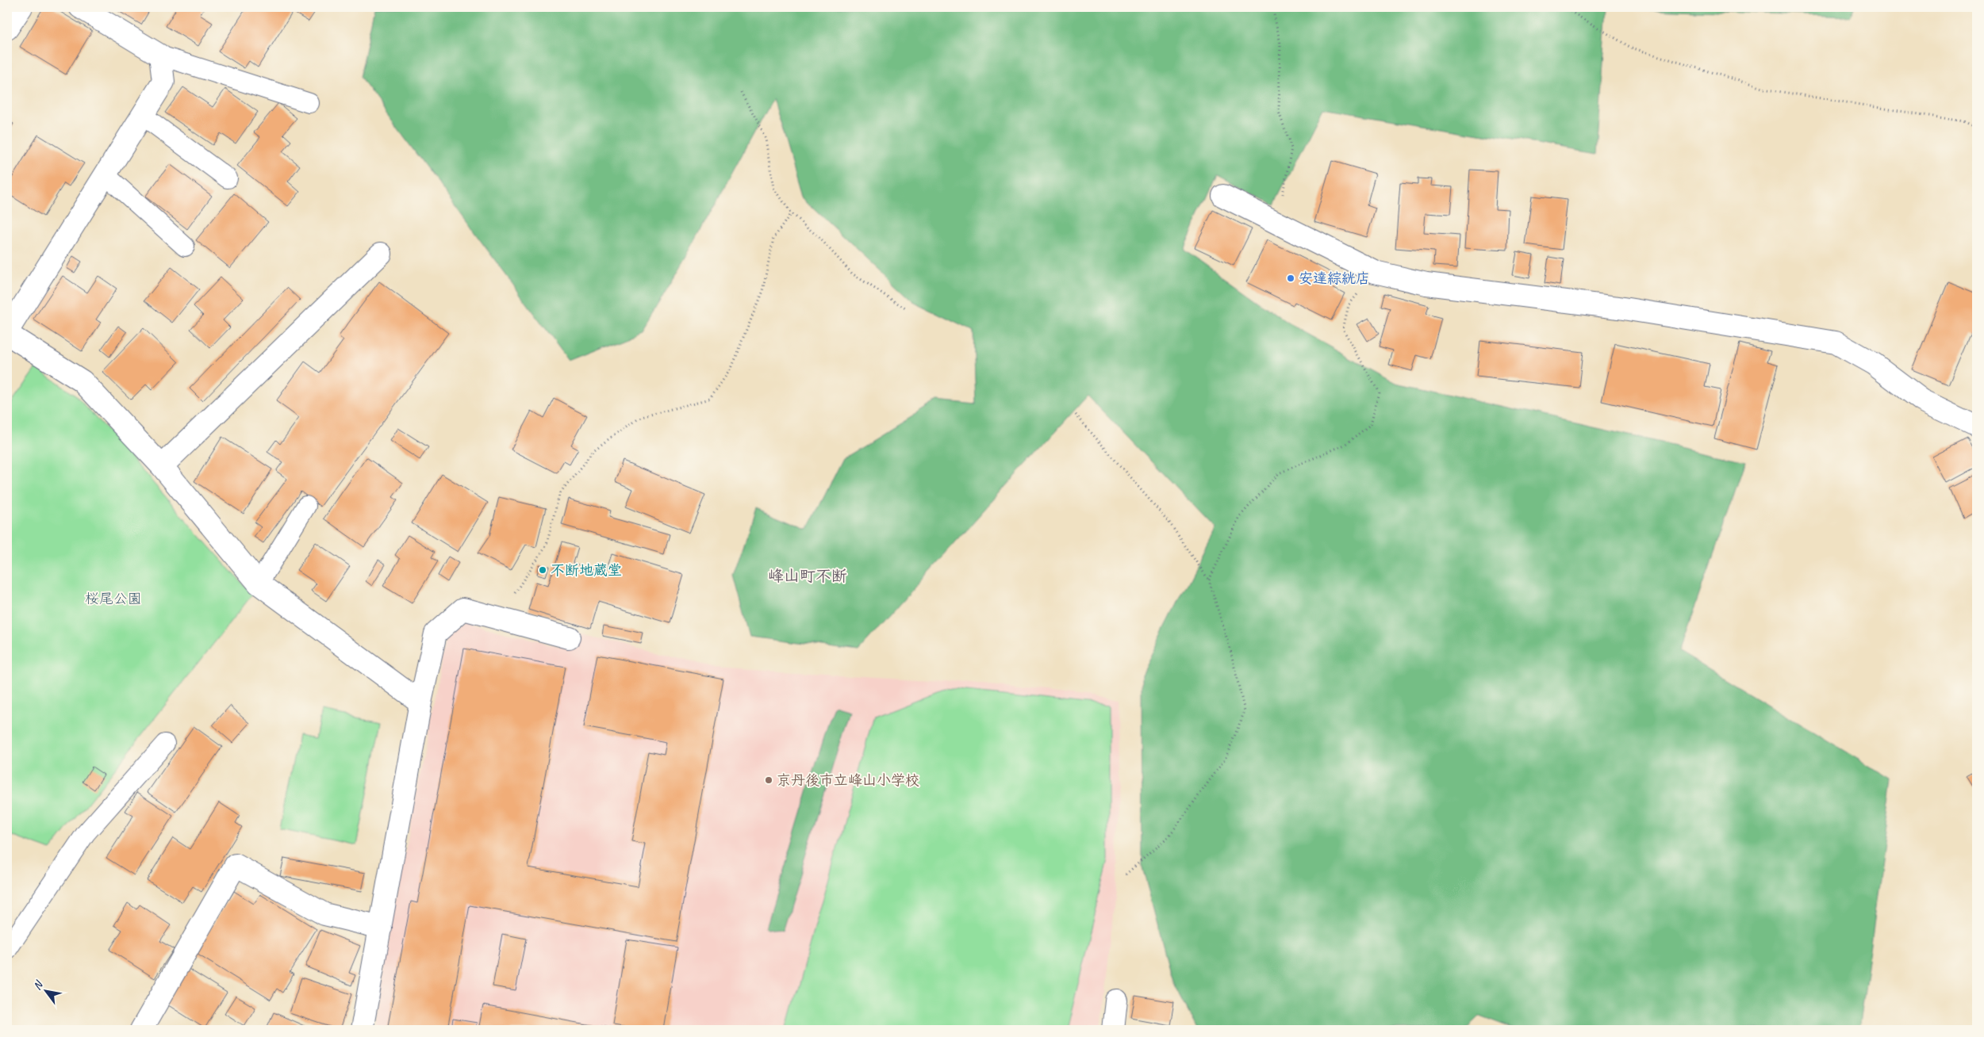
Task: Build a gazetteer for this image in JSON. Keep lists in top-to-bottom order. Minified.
{"districts":["峰山町不断"],"parks":["桜尾公園"],"places":["安達綜絖店","不断地蔵堂","京丹後市立峰山小学校"],"north":"top left"}
